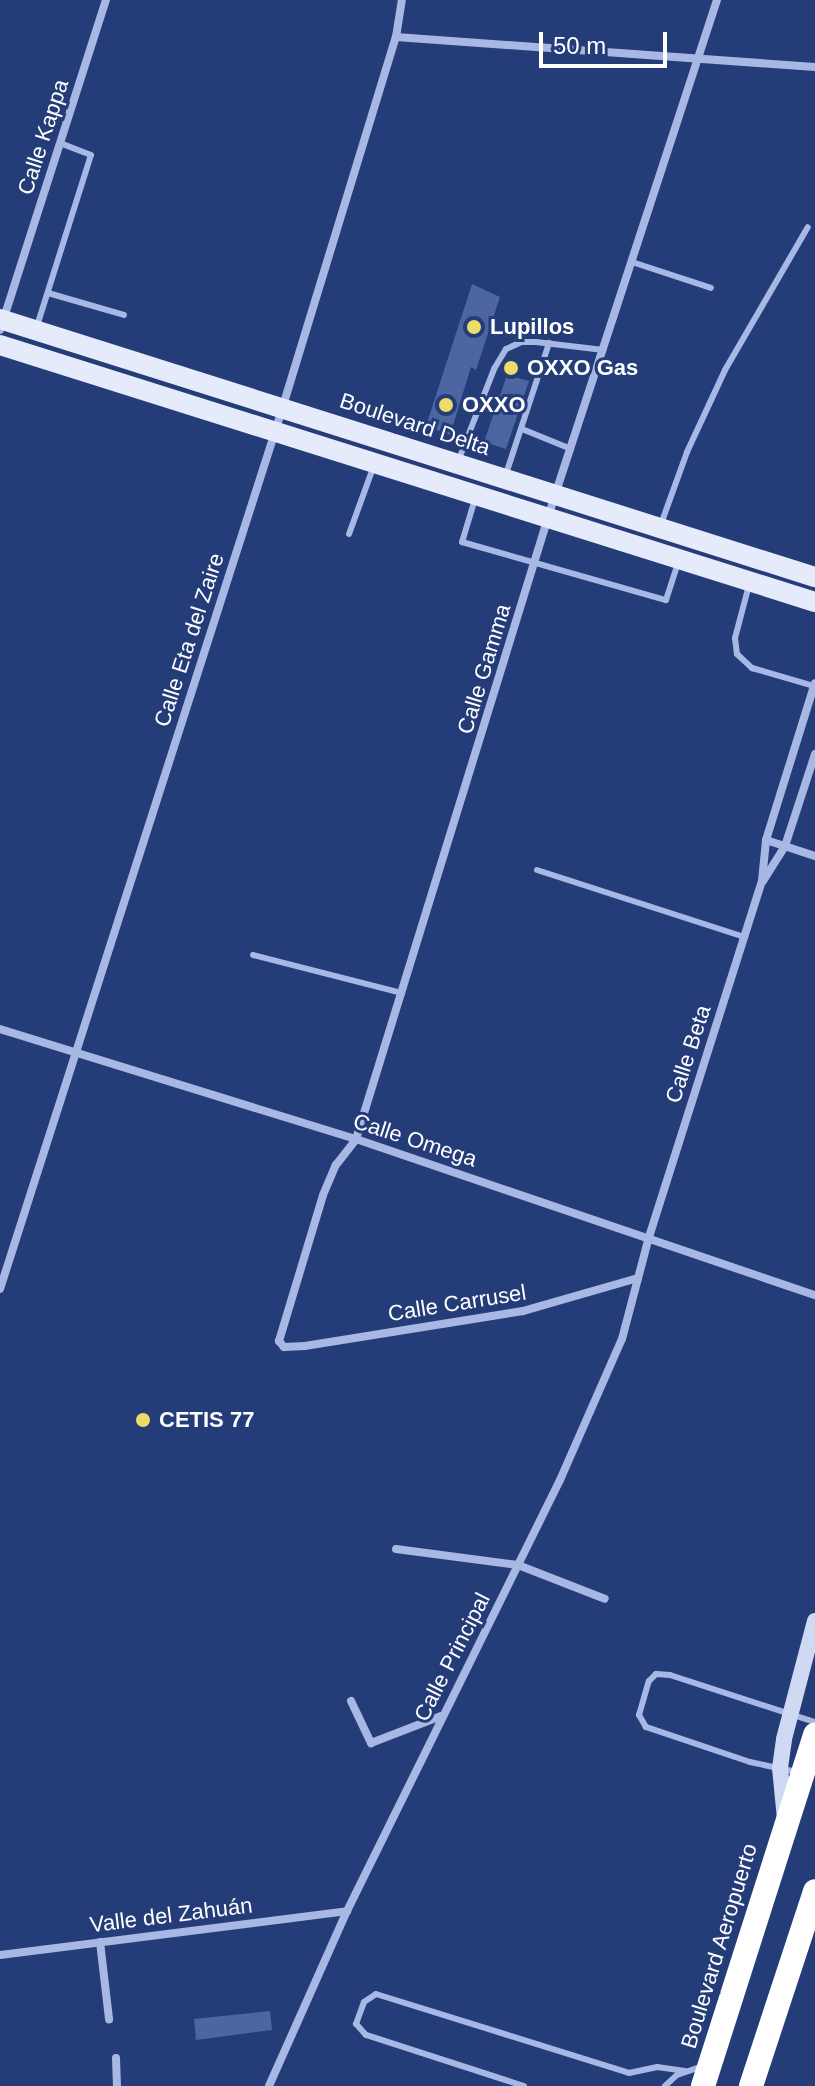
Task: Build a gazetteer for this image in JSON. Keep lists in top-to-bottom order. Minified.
{"streets":{"highway":["Boulevard Aeropuerto"],"main road":["Boulevard Delta"],"street":["Calle Kappa","Calle Eta del Zaire","Calle Gamma","Calle Beta","Calle Omega","Calle Carrusel","Calle Principal","Valle del Zahuán"]},"crossings":[["Calle Kappa","Boulevard Delta"],["Boulevard Delta","Calle Eta del Zaire"],["Boulevard Delta","Calle Gamma"],["Calle Eta del Zaire","Calle Omega"],["Calle Gamma","Calle Omega"],["Calle Gamma","Calle Carrusel"],["Calle Beta","Calle Omega"],["Calle Beta","Calle Principal"],["Calle Omega","Calle Principal"],["Calle Carrusel","Calle Principal"],["Calle Principal","Valle del Zahuán"]],"places":["Lupillos","OXXO Gas","OXXO","CETIS 77"],"scale_bar":"50 m"}
